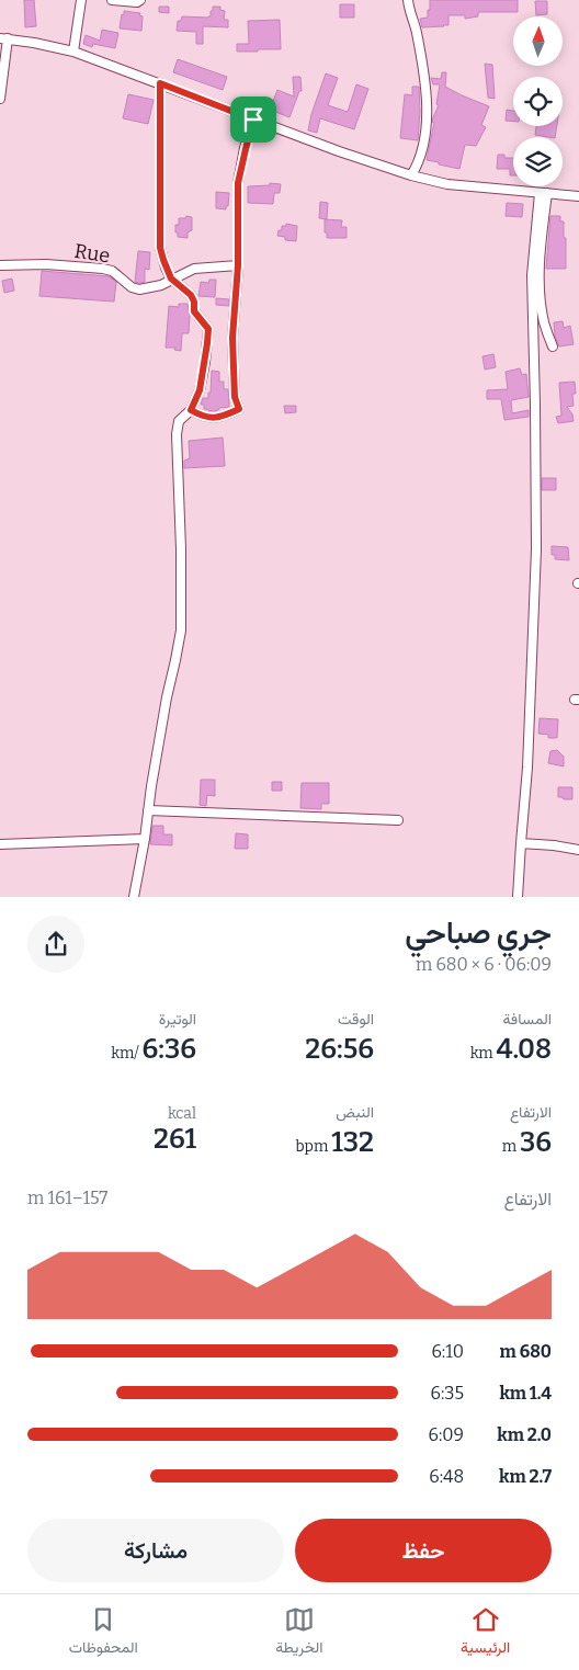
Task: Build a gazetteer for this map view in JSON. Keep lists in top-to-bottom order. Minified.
{"streets":{"street":["Rue"]},"north":"top","page":{"heading":["جري صباحي","06:09 · 6 × 680 m"],"stats":[["المسافة","4.08 km"],["الوقت","26:56"],["الوتيرة","6:36 /km"],["الارتفاع","36 m"],["النبض","132 bpm"],["kcal","261"]],"chart":["الارتفاع","157–161 m"],"list":[{"name":"680 m","note":"6:10"},{"name":"1.4 km","note":"6:35"},{"name":"2.0 km","note":"6:09"},{"name":"2.7 km","note":"6:48"}],"buttons":["حفظ","مشاركة"],"tabs":["الرئيسية","الخريطة","المحفوظات"]}}
